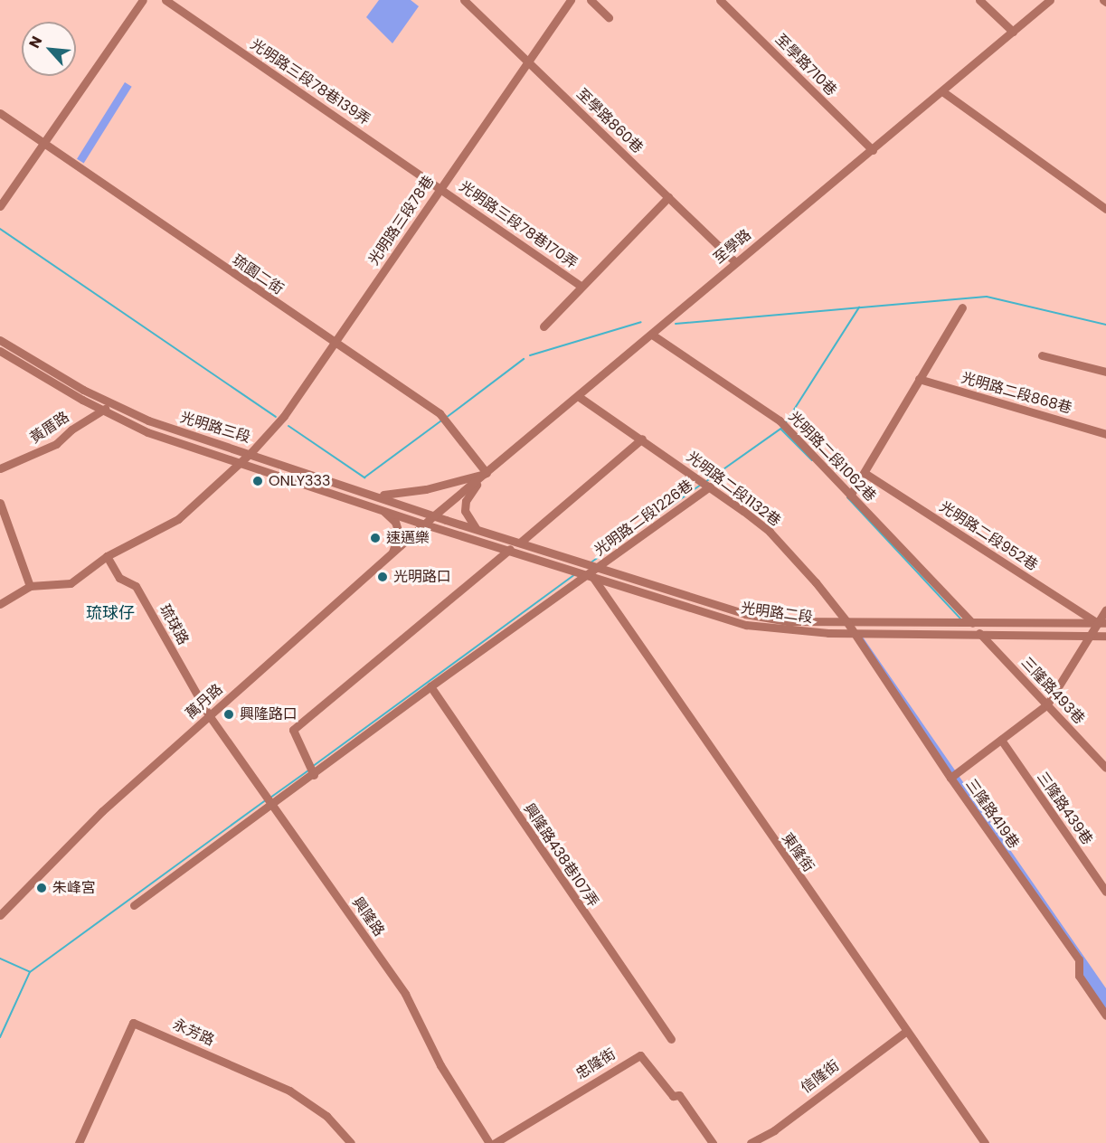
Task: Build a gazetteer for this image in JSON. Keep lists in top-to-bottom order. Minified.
{"streets":{"street":["至學路710巷","光明路三段78巷139弄","至學路860巷","光明路三段78巷","光明路三段78巷170弄","至學路","琉園二街","光明路二段868巷","黃厝路","光明路三段","光明路二段1062巷","光明路二段1132巷","光明路二段1226巷","光明路二段952巷","光明路二段","琉球路","三隆路493巷","萬丹路","三隆路439巷","三隆路419巷","東隆街","興隆路438巷107弄","興隆路","永芳路","忠隆街","信隆街"]},"crossings":[["至學路710巷","至學路"],["光明路三段78巷139弄","光明路三段78巷"],["光明路三段78巷139弄","光明路三段78巷170弄"],["至學路860巷","光明路三段78巷"],["至學路860巷","至學路"],["光明路三段78巷","光明路三段78巷170弄"],["光明路三段78巷","琉園二街"],["光明路三段78巷","光明路三段"],["至學路","琉園二街"],["至學路","光明路三段"],["至學路","光明路二段1062巷"],["至學路","光明路二段1132巷"],["至學路","光明路二段"],["至學路","萬丹路"],["黃厝路","光明路三段"],["光明路三段","光明路二段"],["光明路三段","萬丹路"],["光明路二段1062巷","光明路二段"],["光明路二段1132巷","光明路二段1226巷"],["光明路二段1132巷","光明路二段"],["光明路二段1132巷","三隆路419巷"],["光明路二段1226巷","光明路二段"],["光明路二段1226巷","東隆街"],["光明路二段1226巷","興隆路438巷107弄"],["光明路二段1226巷","興隆路"],["光明路二段952巷","光明路二段"],["光明路二段","三隆路493巷"],["光明路二段","萬丹路"],["光明路二段","三隆路419巷"],["光明路二段","東隆街"],["琉球路","萬丹路"],["琉球路","興隆路"],["萬丹路","興隆路"],["東隆街","信隆街"]],"districts":["琉球仔"],"places":["ONLY333","速邁樂","光明路口","興隆路口","朱峰宮"],"north":"top left"}
